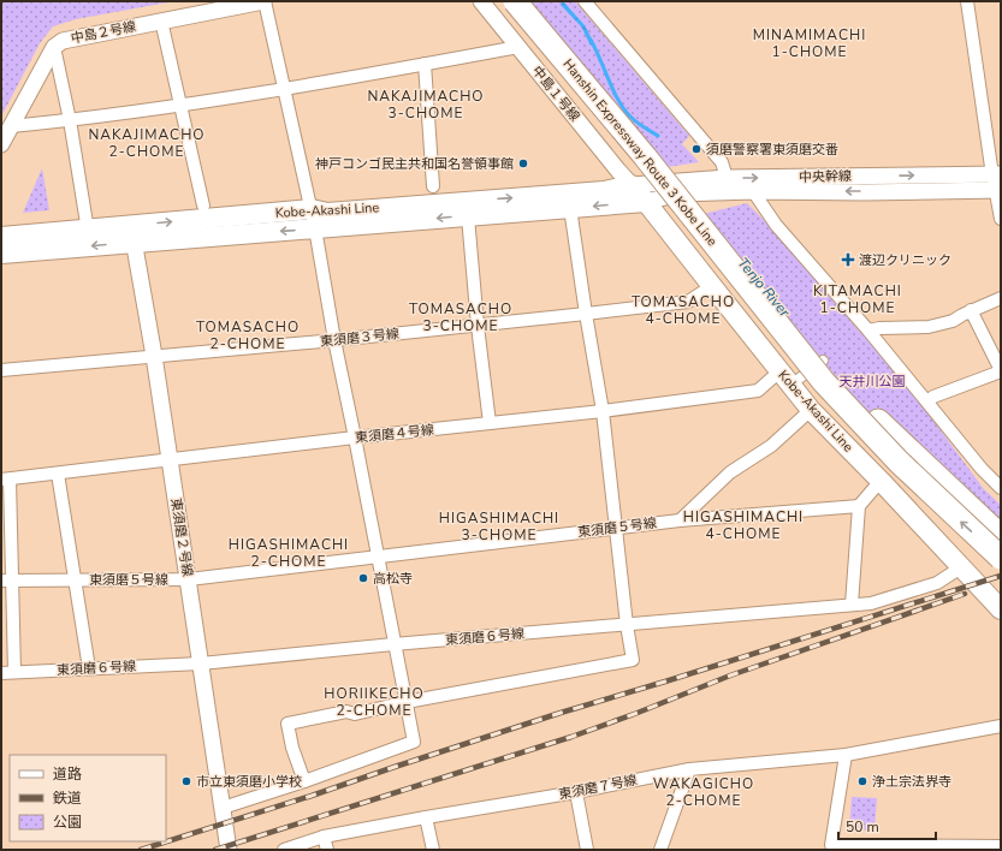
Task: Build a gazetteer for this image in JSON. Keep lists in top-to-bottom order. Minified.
{"streets":{"highway":["Hanshin Expressway Route 3 Kobe Line"],"main road":["Kobe-Akashi Line"],"street":["中島２号線","中島１号線","中央幹線","東須磨３号線","東須磨４号線","東須磨５号線","東須磨２号線","東須磨６号線","東須磨７号線"]},"crossings":[["中島１号線","Kobe-Akashi Line"],["Kobe-Akashi Line","東須磨３号線"],["Kobe-Akashi Line","東須磨４号線"],["Kobe-Akashi Line","東須磨２号線"],["Kobe-Akashi Line","東須磨６号線"],["東須磨３号線","東須磨２号線"],["東須磨４号線","東須磨２号線"],["東須磨５号線","東須磨２号線"],["東須磨２号線","東須磨６号線"]],"districts":["MINAMIMACHI 1-CHOME","NAKAJIMACHO 3-CHOME","NAKAJIMACHO 2-CHOME","KITAMACHI 1-CHOME","TOMASACHO 4-CHOME","TOMASACHO 3-CHOME","TOMASACHO 2-CHOME","HIGASHIMACHI 4-CHOME","HIGASHIMACHI 3-CHOME","HIGASHIMACHI 2-CHOME","HORIIKECHO 2-CHOME","WAKAGICHO 2-CHOME"],"water":["Tenjo River"],"parks":["天井川公園"],"places":{"other":["須磨警察署東須磨交番","神戸コンゴ民主共和国名誉領事館","高松寺","市立東須磨小学校","浄土宗法界寺"],"health":["渡辺クリニック"]},"legend":["道路","鉄道","公園"],"scale_bar":"50 m"}
